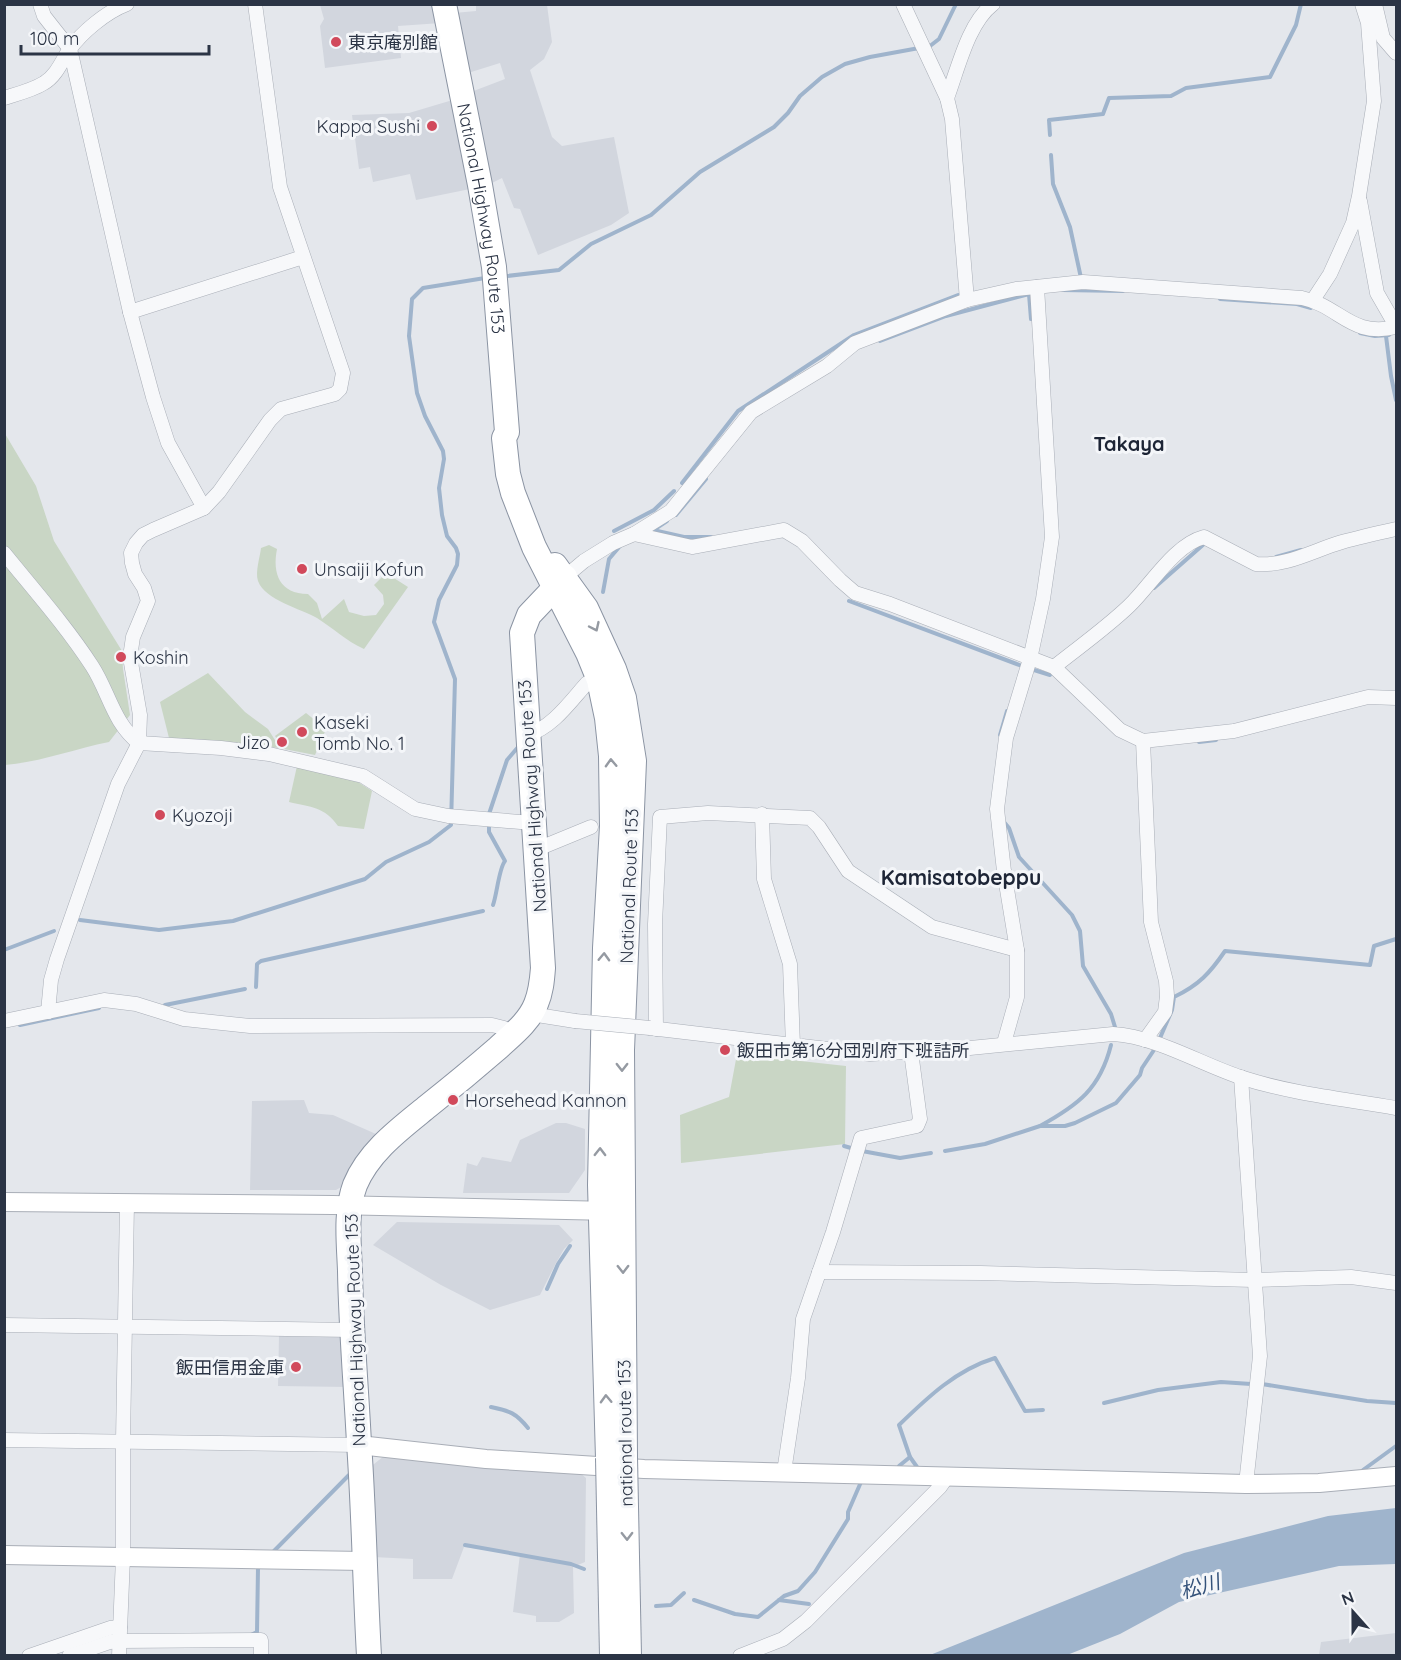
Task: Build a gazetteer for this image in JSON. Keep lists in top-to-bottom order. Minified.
{"streets":{"highway":["National Highway Route 153","National Route 153","national route 153"]},"crossings":[["National Highway Route 153","National Route 153"],["National Route 153","national route 153"]],"districts":["Takaya","Kamisatobeppu"],"water":["松川"],"places":["東京庵別館","Kappa Sushi","Unsaiji Kofun","Koshin","Kaseki Tomb No. 1","Jizo","Kyozoji","飯田市第16分団別府下班詰所","Horsehead Kannon","飯田信用金庫"],"scale_bar":"100 m","north":"top"}
